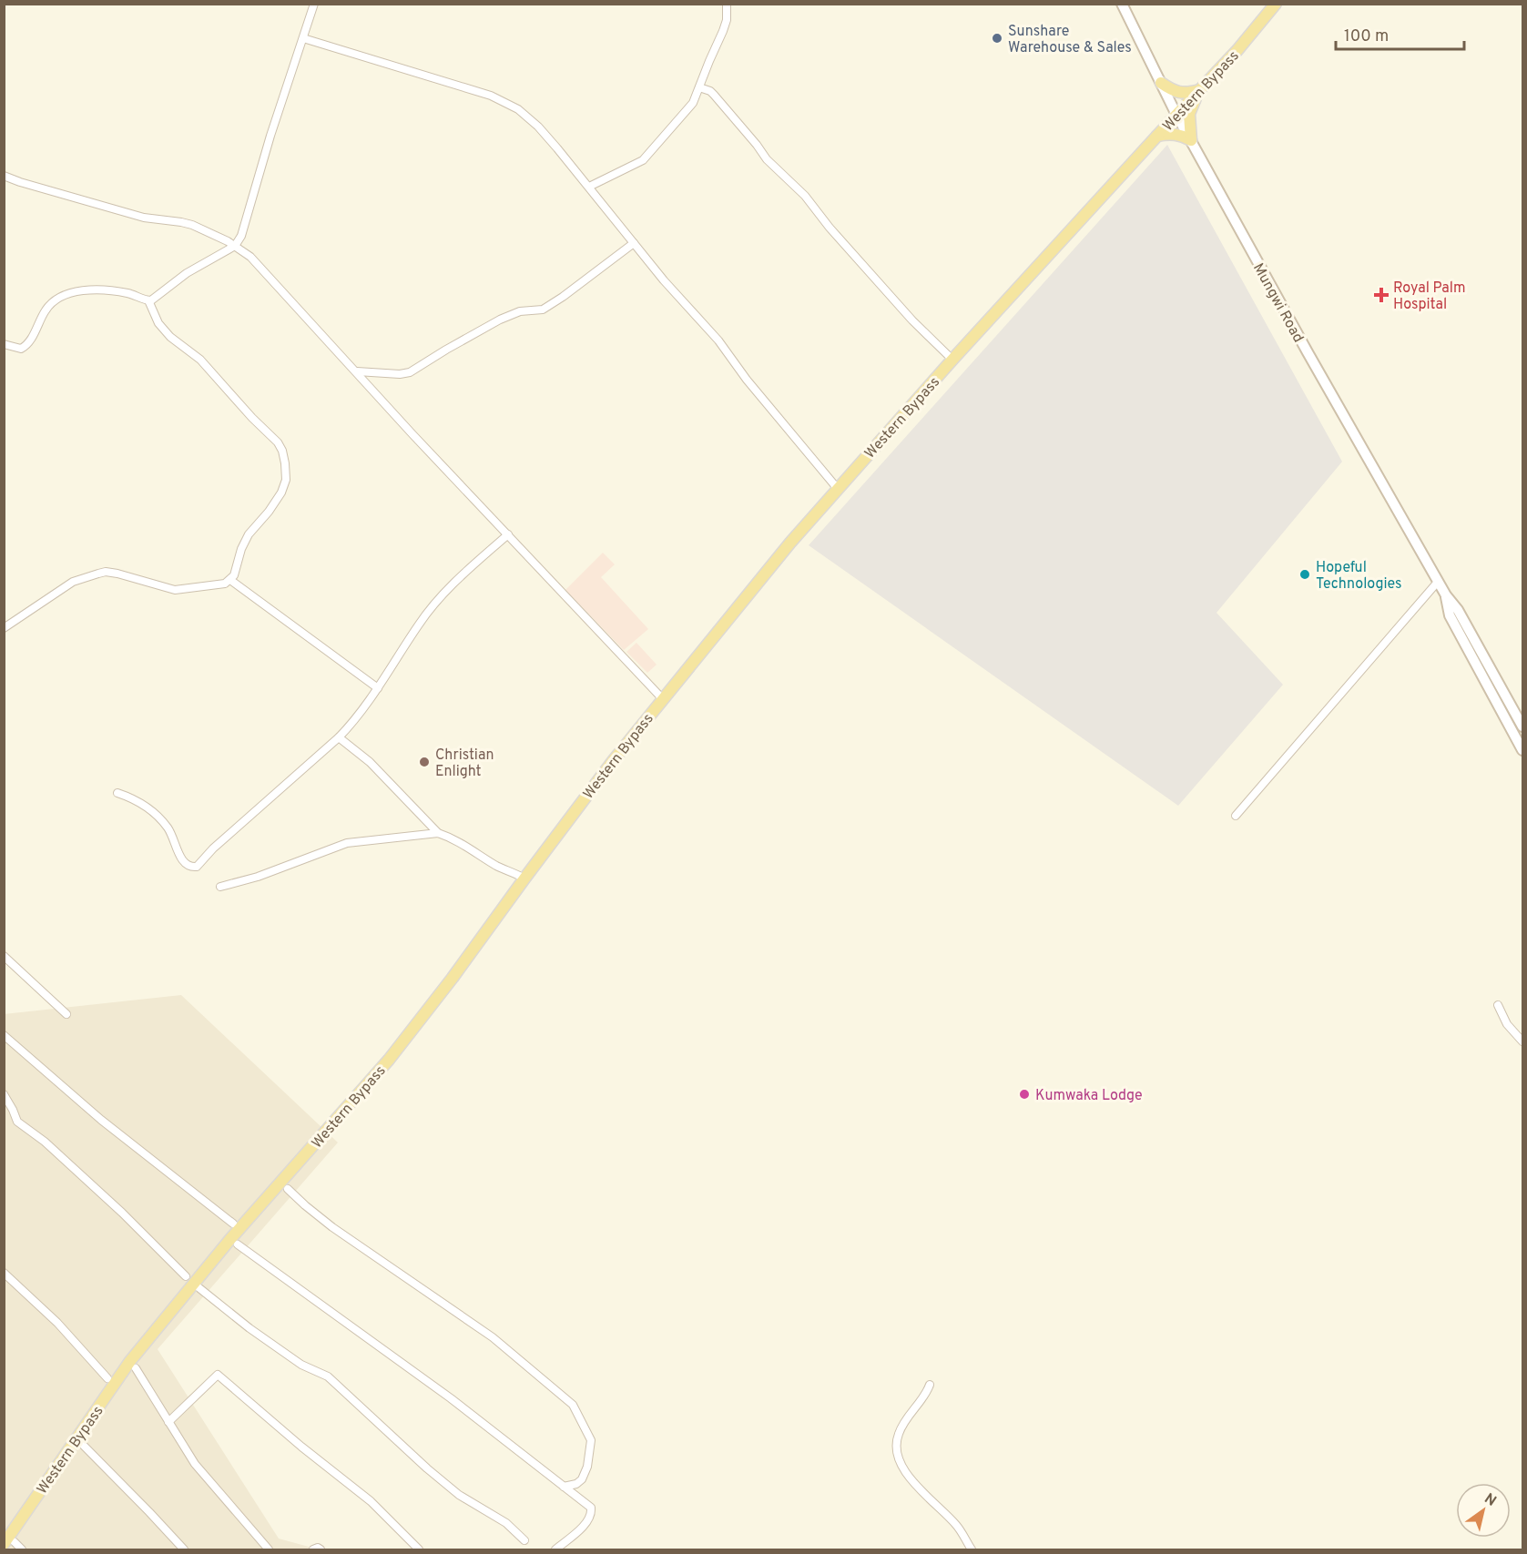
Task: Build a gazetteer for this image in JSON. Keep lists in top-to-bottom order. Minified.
{"streets":{"main road":["Western Bypass","Mungwi Road"]},"crossings":[["Western Bypass","Mungwi Road"]],"places":{"other":["Sunshare Warehouse & Sales","Hopeful Technologies","Christian Enlight","Kumwaka Lodge"],"health":["Royal Palm Hospital"]},"scale_bar":"100 m","north":"top right"}
